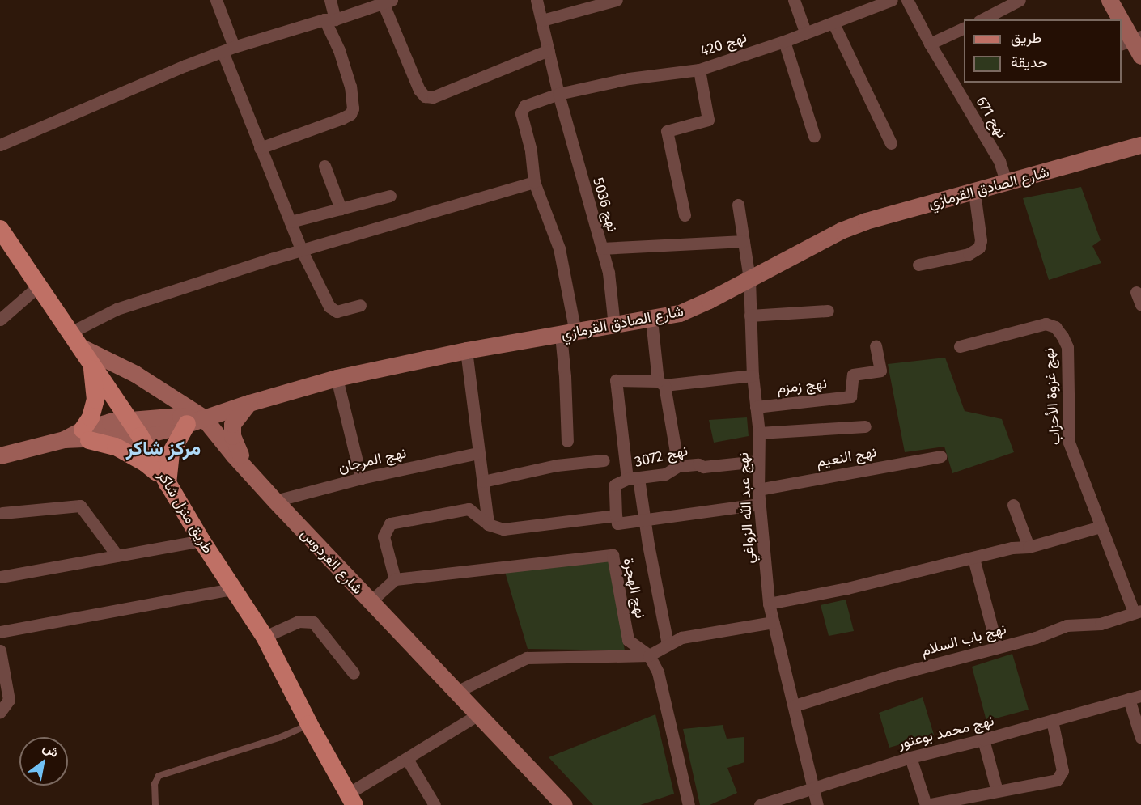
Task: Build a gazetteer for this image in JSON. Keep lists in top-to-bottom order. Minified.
{"streets":{"main road":["شارع الصادق القرمازي","طريق منزل شاكر","شارع الفردوس"],"street":["نهج 420","نهج 671","نهج 5036","نهج زمزم","نهج غزوة الأحزاب","نهج 3072","نهج النعيم","نهج المرجان","نهج عبد الله الزواغي","نهج الهجرة","نهج باب السلام","نهج محمد بوعتور"]},"crossings":[["نهج 420","نهج 5036"],["نهج 671","شارع الصادق القرمازي"],["شارع الصادق القرمازي","نهج 5036"],["شارع الصادق القرمازي","نهج عبد الله الزواغي"],["شارع الصادق القرمازي","طريق منزل شاكر"],["شارع الصادق القرمازي","شارع الفردوس"],["نهج زمزم","نهج عبد الله الزواغي"],["نهج غزوة الأحزاب","نهج باب السلام"],["نهج 3072","نهج عبد الله الزواغي"],["نهج النعيم","نهج عبد الله الزواغي"],["نهج المرجان","شارع الفردوس"],["نهج عبد الله الزواغي","نهج باب السلام"],["نهج عبد الله الزواغي","نهج محمد بوعتور"],["طريق منزل شاكر","شارع الفردوس"]],"districts":["مركز شاكر"],"legend":["طريق","حديقة"],"north":"top right"}
